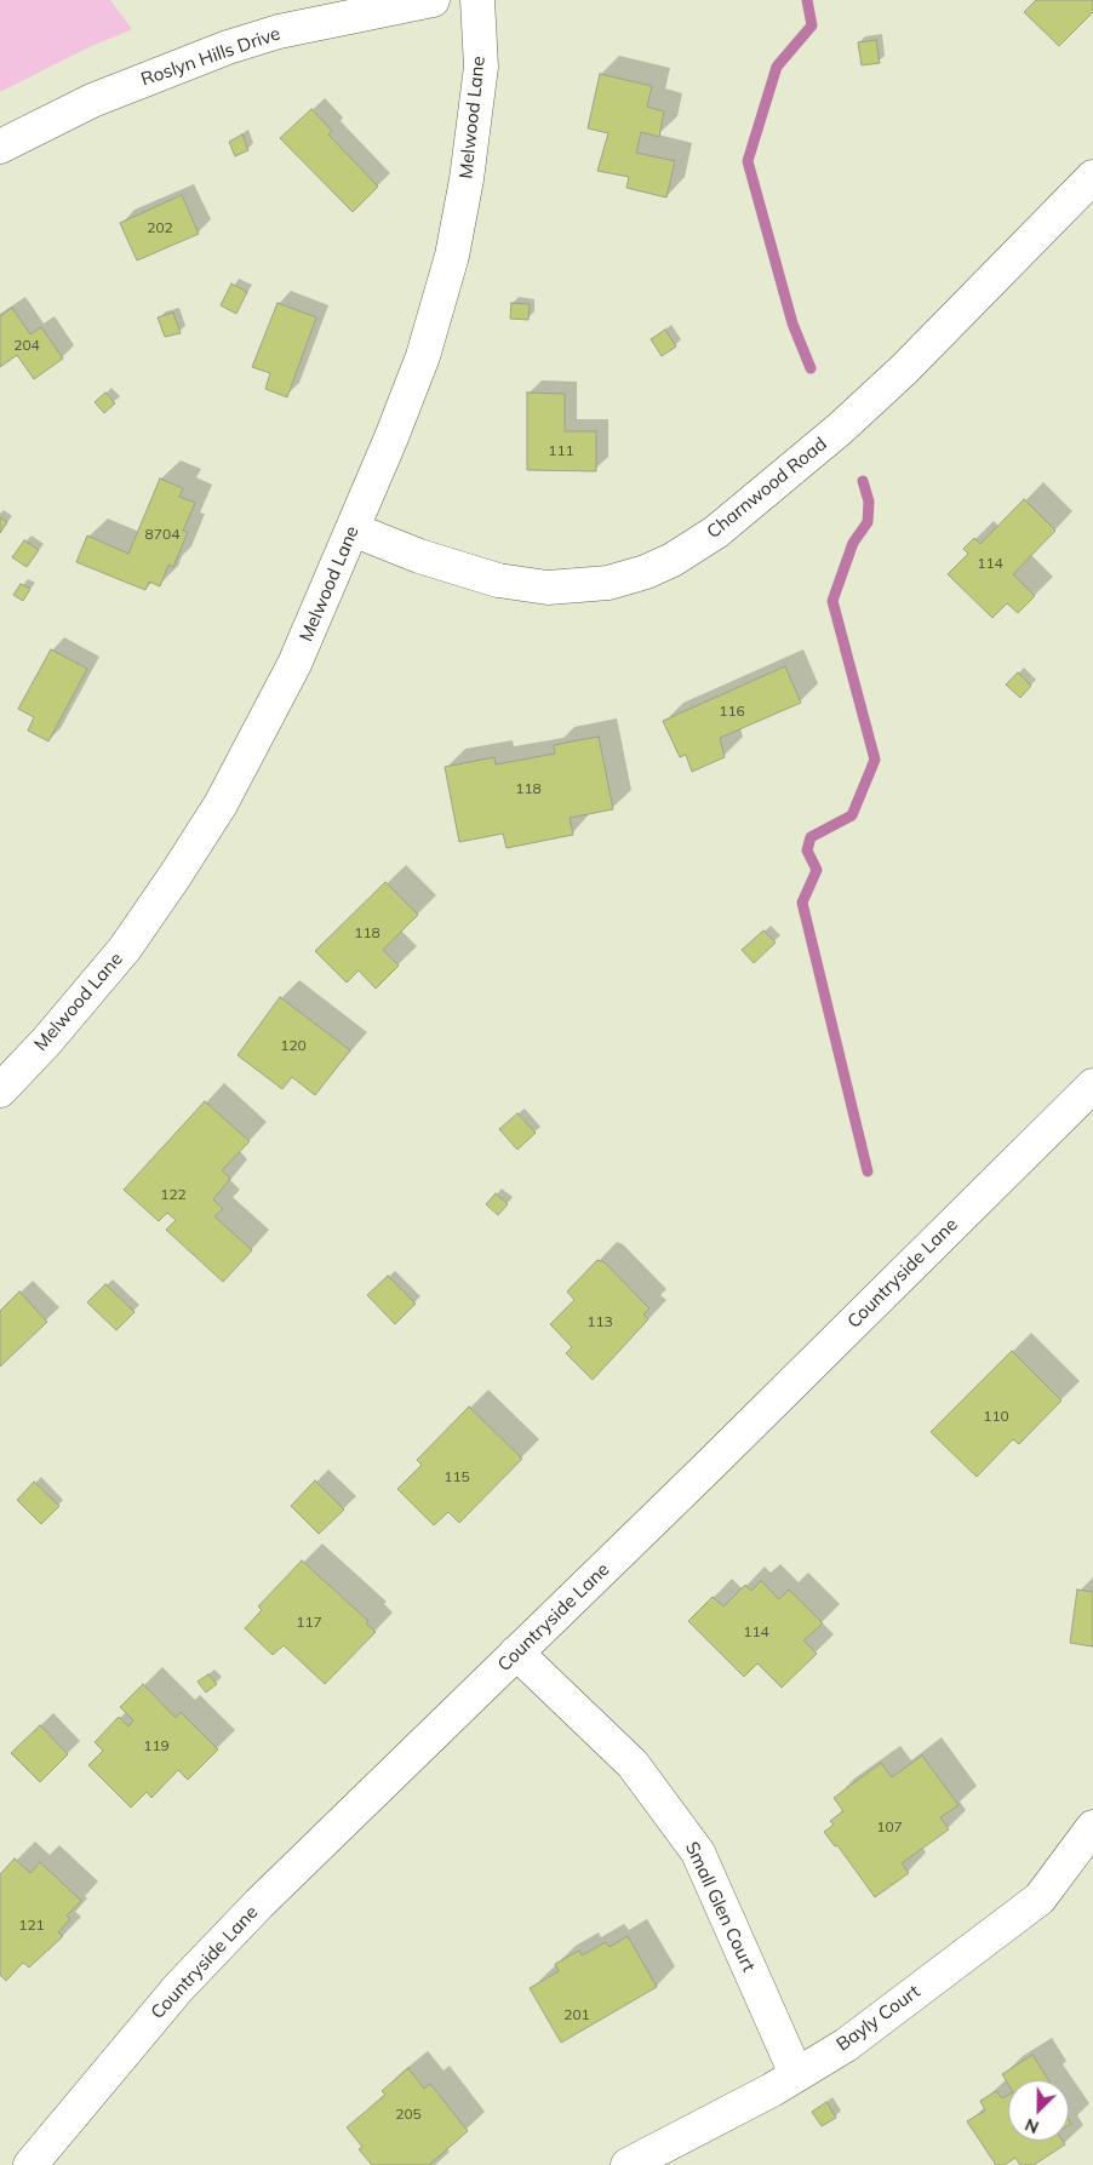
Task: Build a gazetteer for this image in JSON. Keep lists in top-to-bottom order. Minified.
{"streets":{"street":["Roslyn Hills Drive","Melwood Lane","Charnwood Road","Countryside Lane","Small Glen Court","Bayly Court"]},"crossings":[["Melwood Lane","Charnwood Road"],["Countryside Lane","Small Glen Court"],["Small Glen Court","Bayly Court"]],"house_numbers":["202","204","111","8704","114","116","118","118","120","122","113","110","115","117","114","119","107","121","201","205"],"north":"bottom left"}
